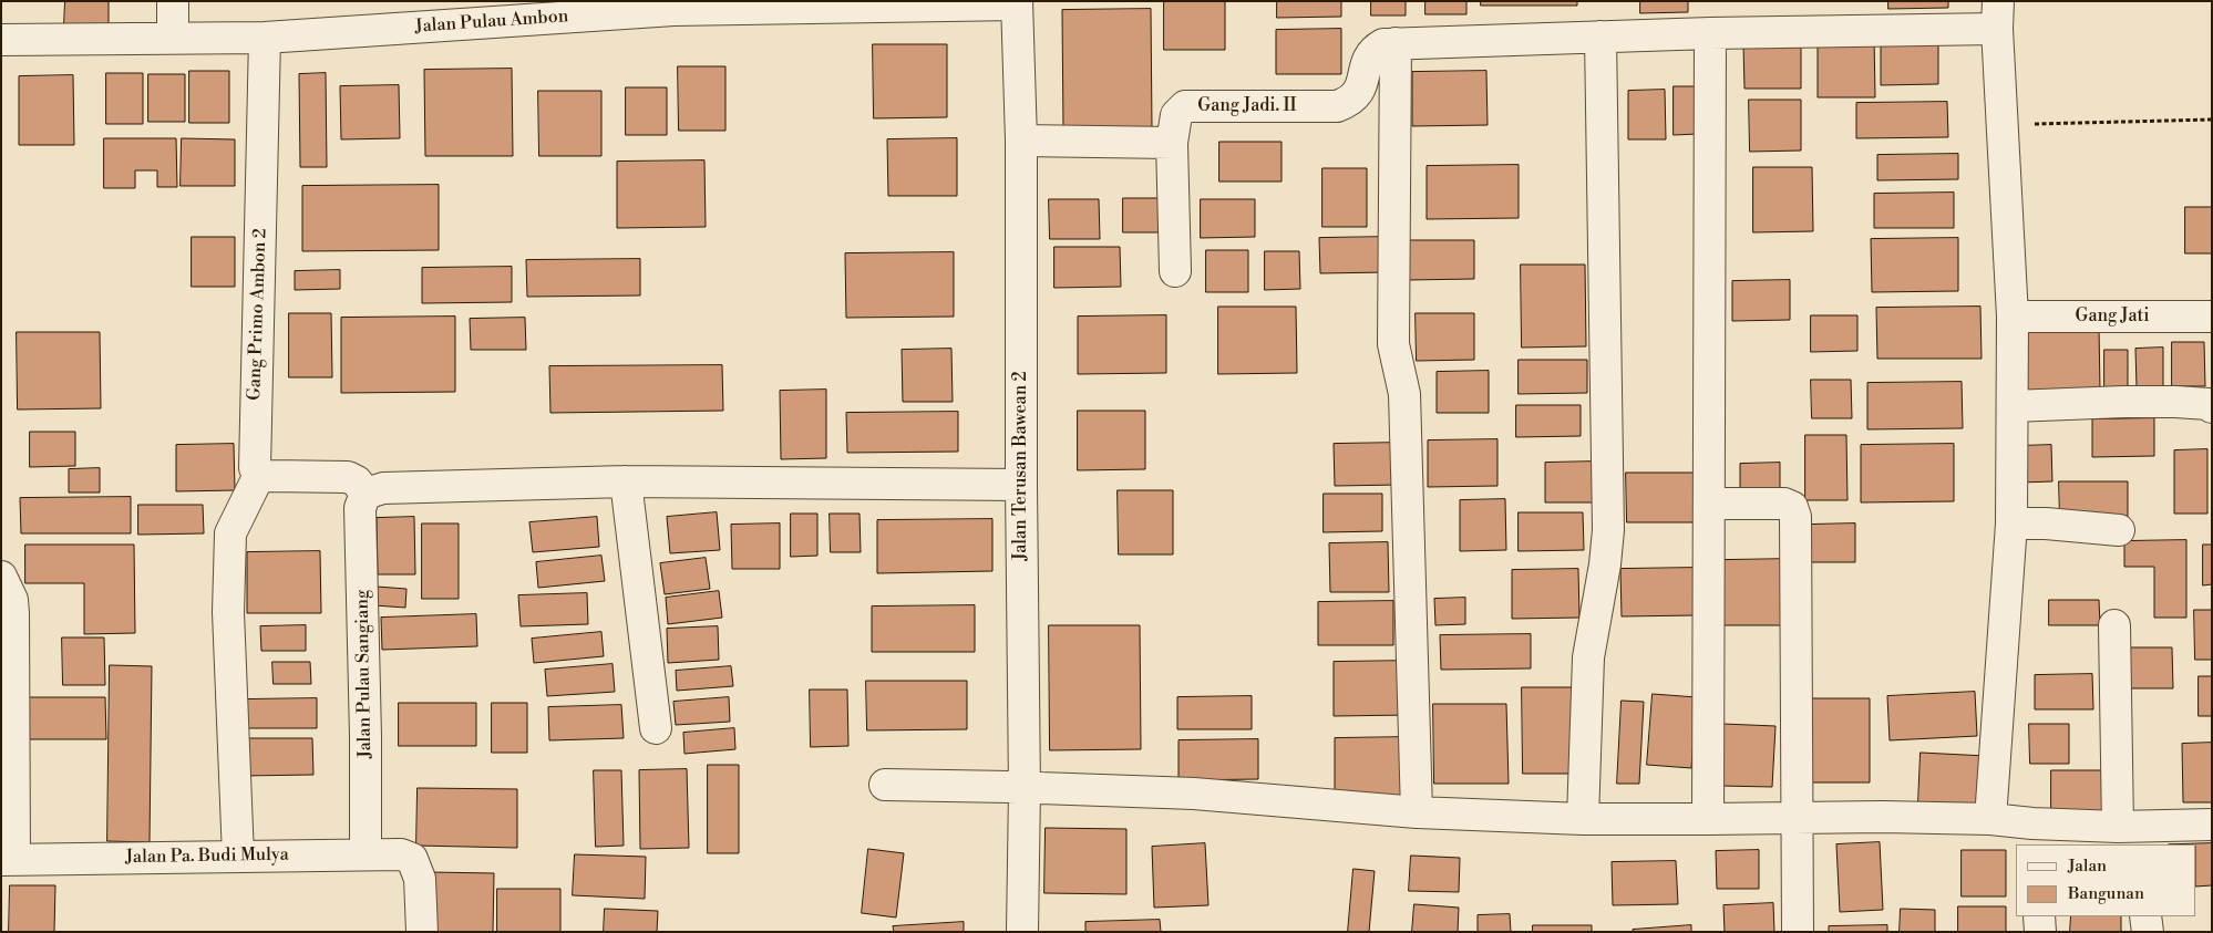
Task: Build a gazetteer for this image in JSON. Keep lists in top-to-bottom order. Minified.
{"streets":{"street":["Jalan Pulau Ambon","Gang Jadi. II","Gang Primo Ambon 2","Gang Jati","Jalan Terusan Bawean 2","Jalan Pulau Sangiang","Jalan Pa. Budi Mulya"]},"crossings":[["Jalan Pulau Ambon","Gang Primo Ambon 2"],["Jalan Pulau Ambon","Jalan Terusan Bawean 2"],["Jalan Pulau Sangiang","Jalan Pa. Budi Mulya"]],"legend":["Jalan","Bangunan"]}
